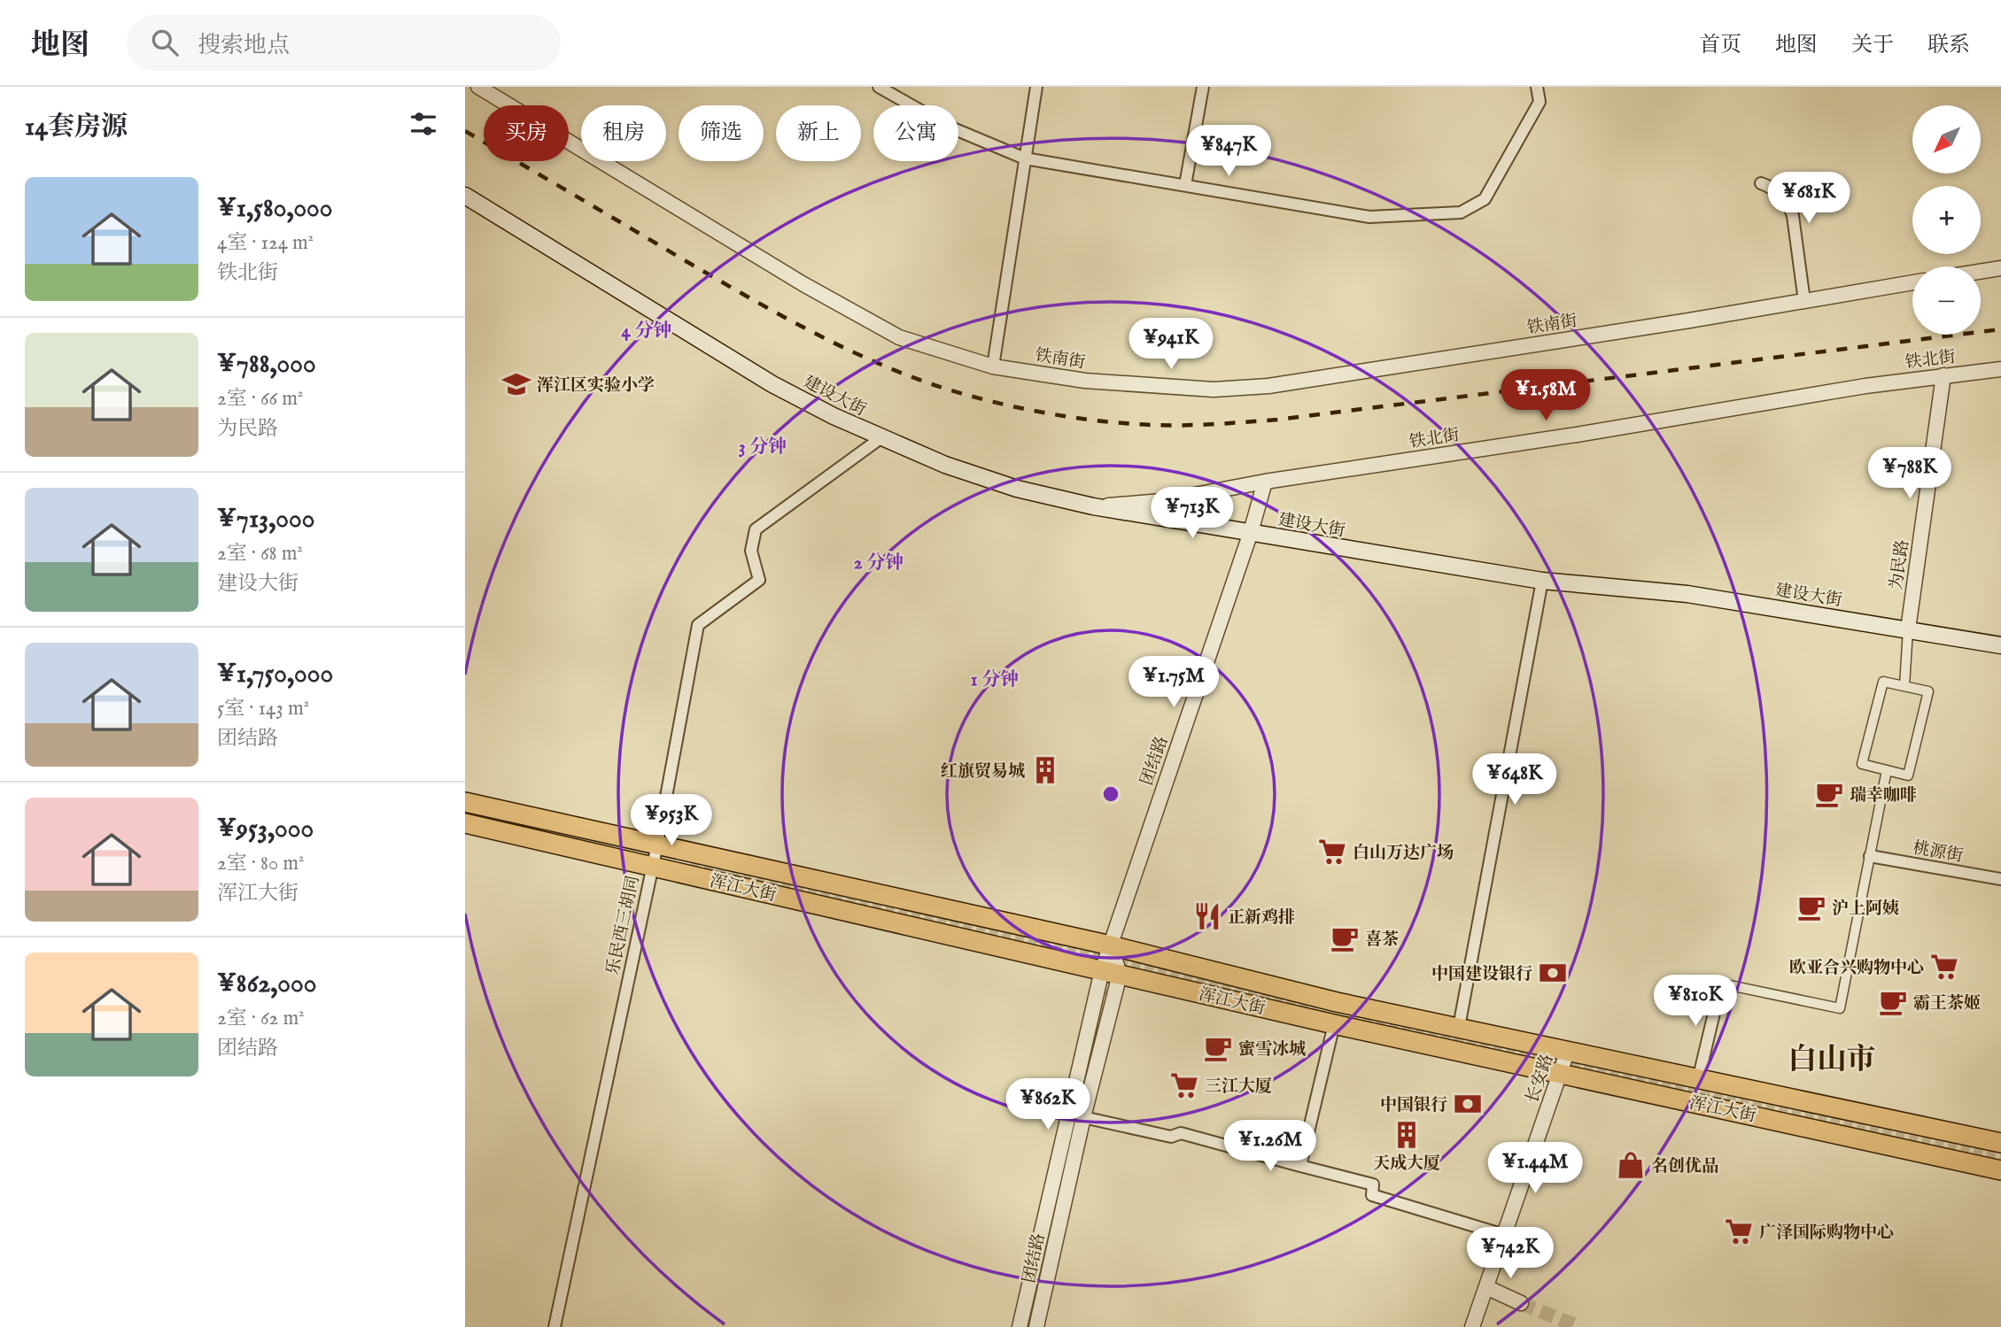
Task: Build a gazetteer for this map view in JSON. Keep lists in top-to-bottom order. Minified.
{"streets":{"main road":["建设大街","浑江大街"],"street":["铁南街","铁北街","为民路","团结路","桃源街","乐民西三胡同","长安路"]},"crossings":[["铁北街","建设大街"],["铁北街","为民路"],["铁北街","团结路"],["建设大街","为民路"],["建设大街","团结路"],["建设大街","乐民西三胡同"],["团结路","浑江大街"],["浑江大街","乐民西三胡同"],["浑江大街","长安路"]],"districts":["白山市"],"places":{"school or university":["浑江区实验小学"],"building":["红旗贸易城","天成大厦"],"cafe":["瑞幸咖啡","沪上阿姨","喜茶","霸王茶姬","蜜雪冰城"],"supermarket":["白山万达广场","欧亚合兴购物中心","三江大厦","广泽国际购物中心"],"restaurant":["正新鸡排"],"bank":["中国建设银行","中国银行"],"shop":["名创优品"]},"north":"bottom left","page":{"header":"地图","search":"搜索地点","nav":["首页","地图","关于","联系"],"heading":"14套房源","map_buttons":["+","−"],"chip":["买房","租房","筛选","新上","公寓"],"price":["¥847K","¥681K","¥941K","¥1.58M","¥788K","¥713K","¥1.75M","¥648K","¥953K","¥810K","¥862K","¥1.26M","¥1.44M","¥742K"],"list":[{"name":"¥1,580,000","note":"4室 · 124 m² · 铁北街"},{"name":"¥788,000","note":"2室 · 66 m² · 为民路"},{"name":"¥713,000","note":"2室 · 68 m² · 建设大街"},{"name":"¥1,750,000","note":"5室 · 143 m² · 团结路"},{"name":"¥953,000","note":"2室 · 80 m² · 浑江大街"},{"name":"¥862,000","note":"2室 · 62 m² · 团结路"}]},"rings":["4 分钟","3 分钟","2 分钟","1 分钟"]}
